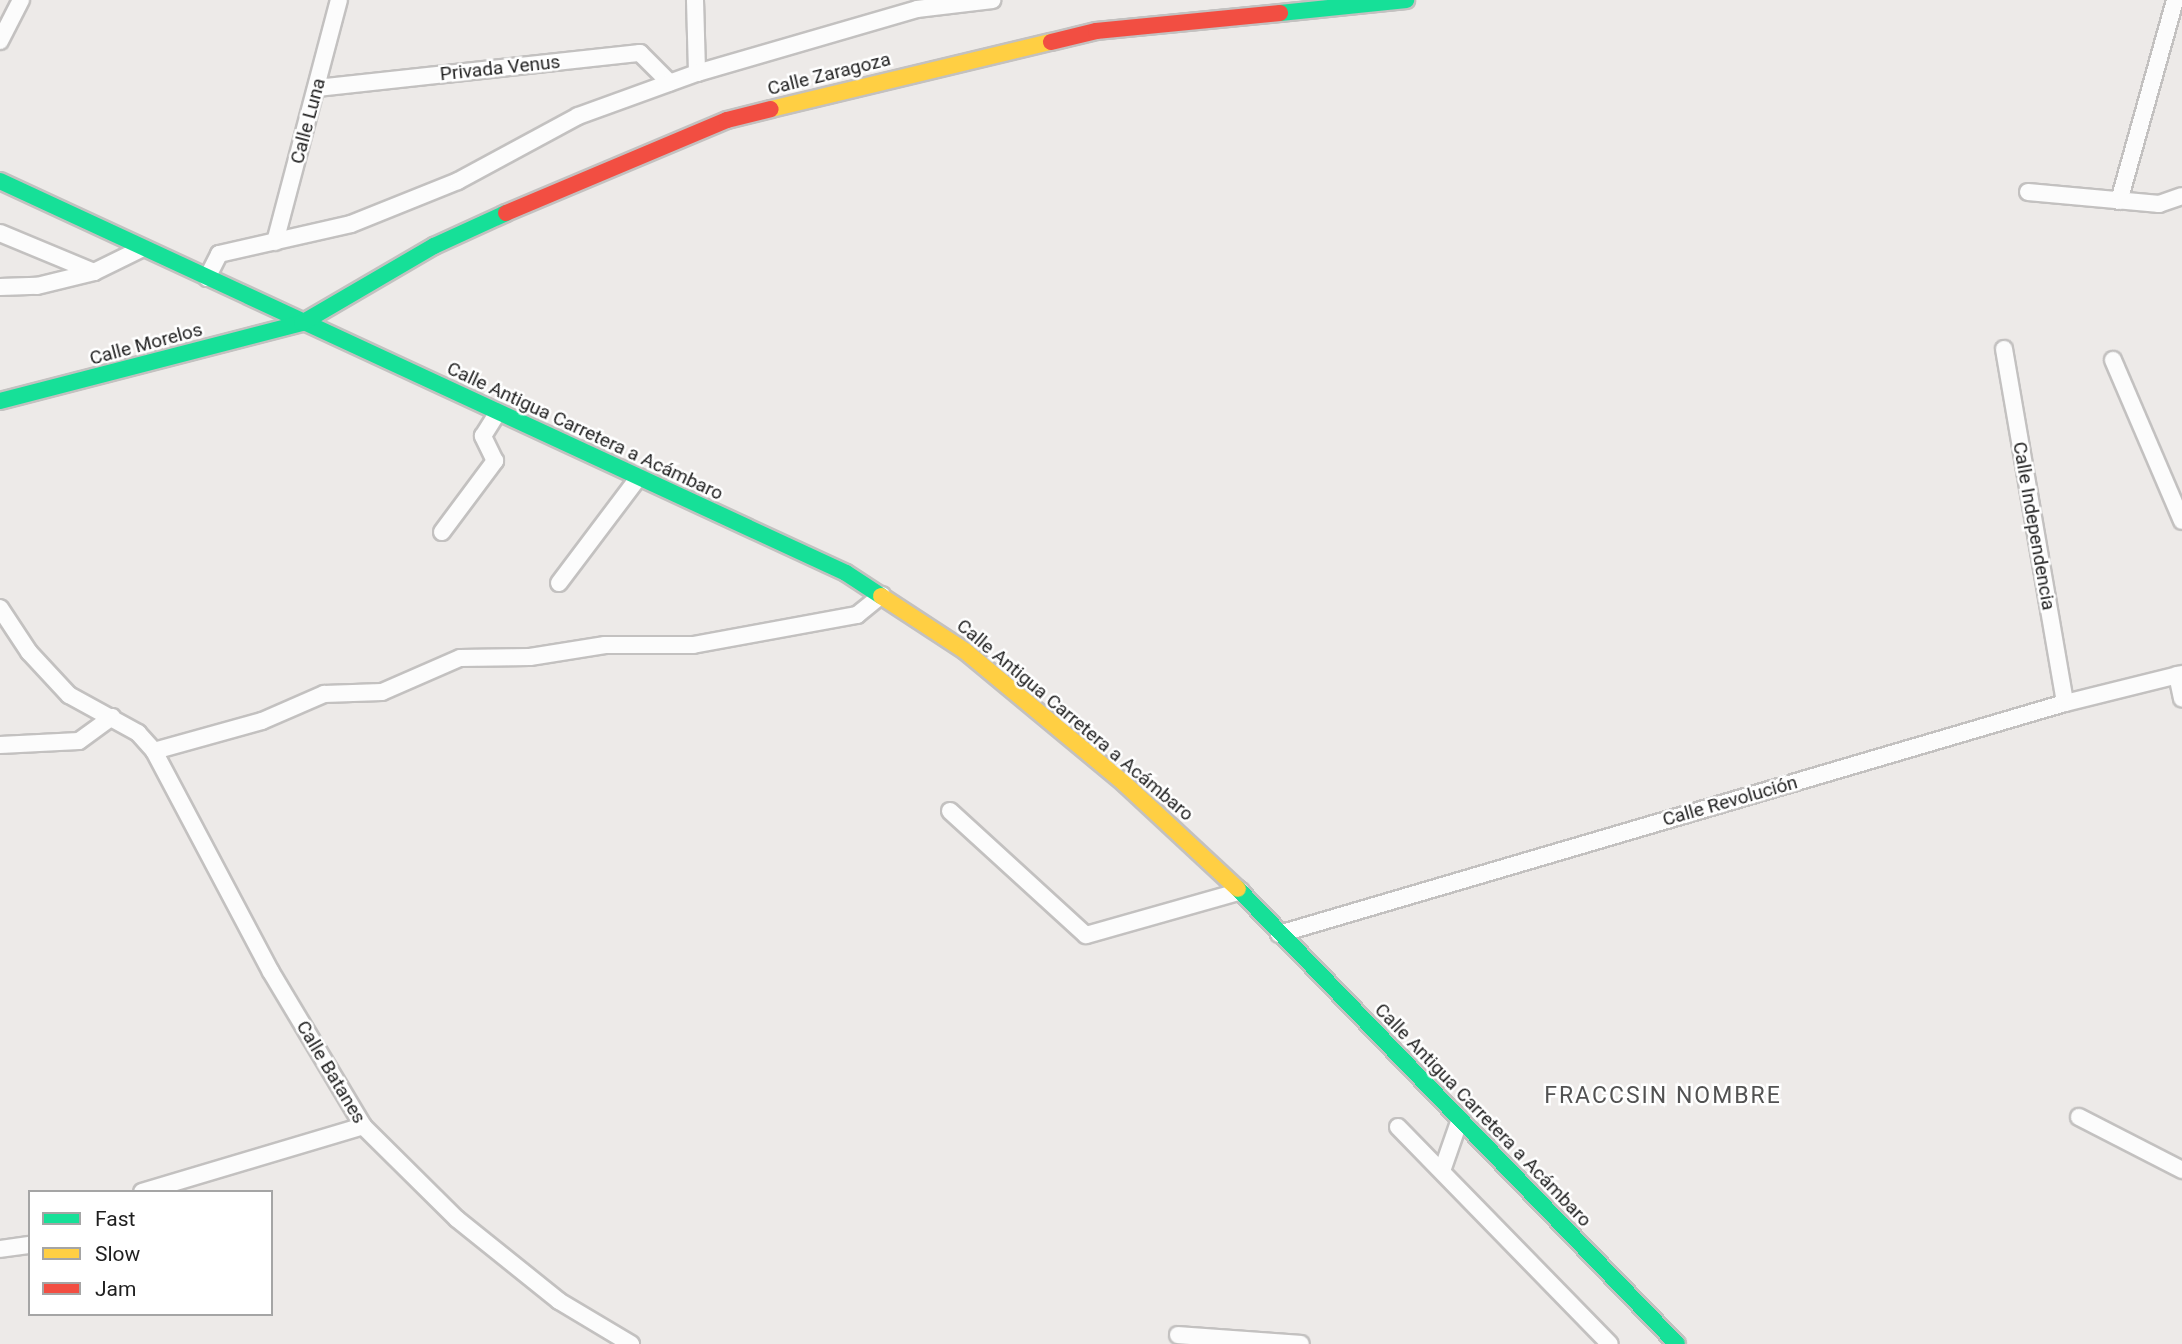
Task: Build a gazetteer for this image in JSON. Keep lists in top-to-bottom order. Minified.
{"streets":{"main road":["Calle Zaragoza","Calle Morelos","Calle Antigua Carretera a Acámbaro"],"street":["Privada Venus","Calle Luna","Calle Independencia","Calle Revolución","Calle Batanes"]},"crossings":[["Privada Venus","Calle Luna"],["Calle Zaragoza","Calle Morelos"],["Calle Zaragoza","Calle Antigua Carretera a Acámbaro"],["Calle Morelos","Calle Antigua Carretera a Acámbaro"],["Calle Antigua Carretera a Acámbaro","Calle Revolución"],["Calle Independencia","Calle Revolución"]],"districts":["FRACCSIN NOMBRE"],"legend":["Fast","Slow","Jam"]}
